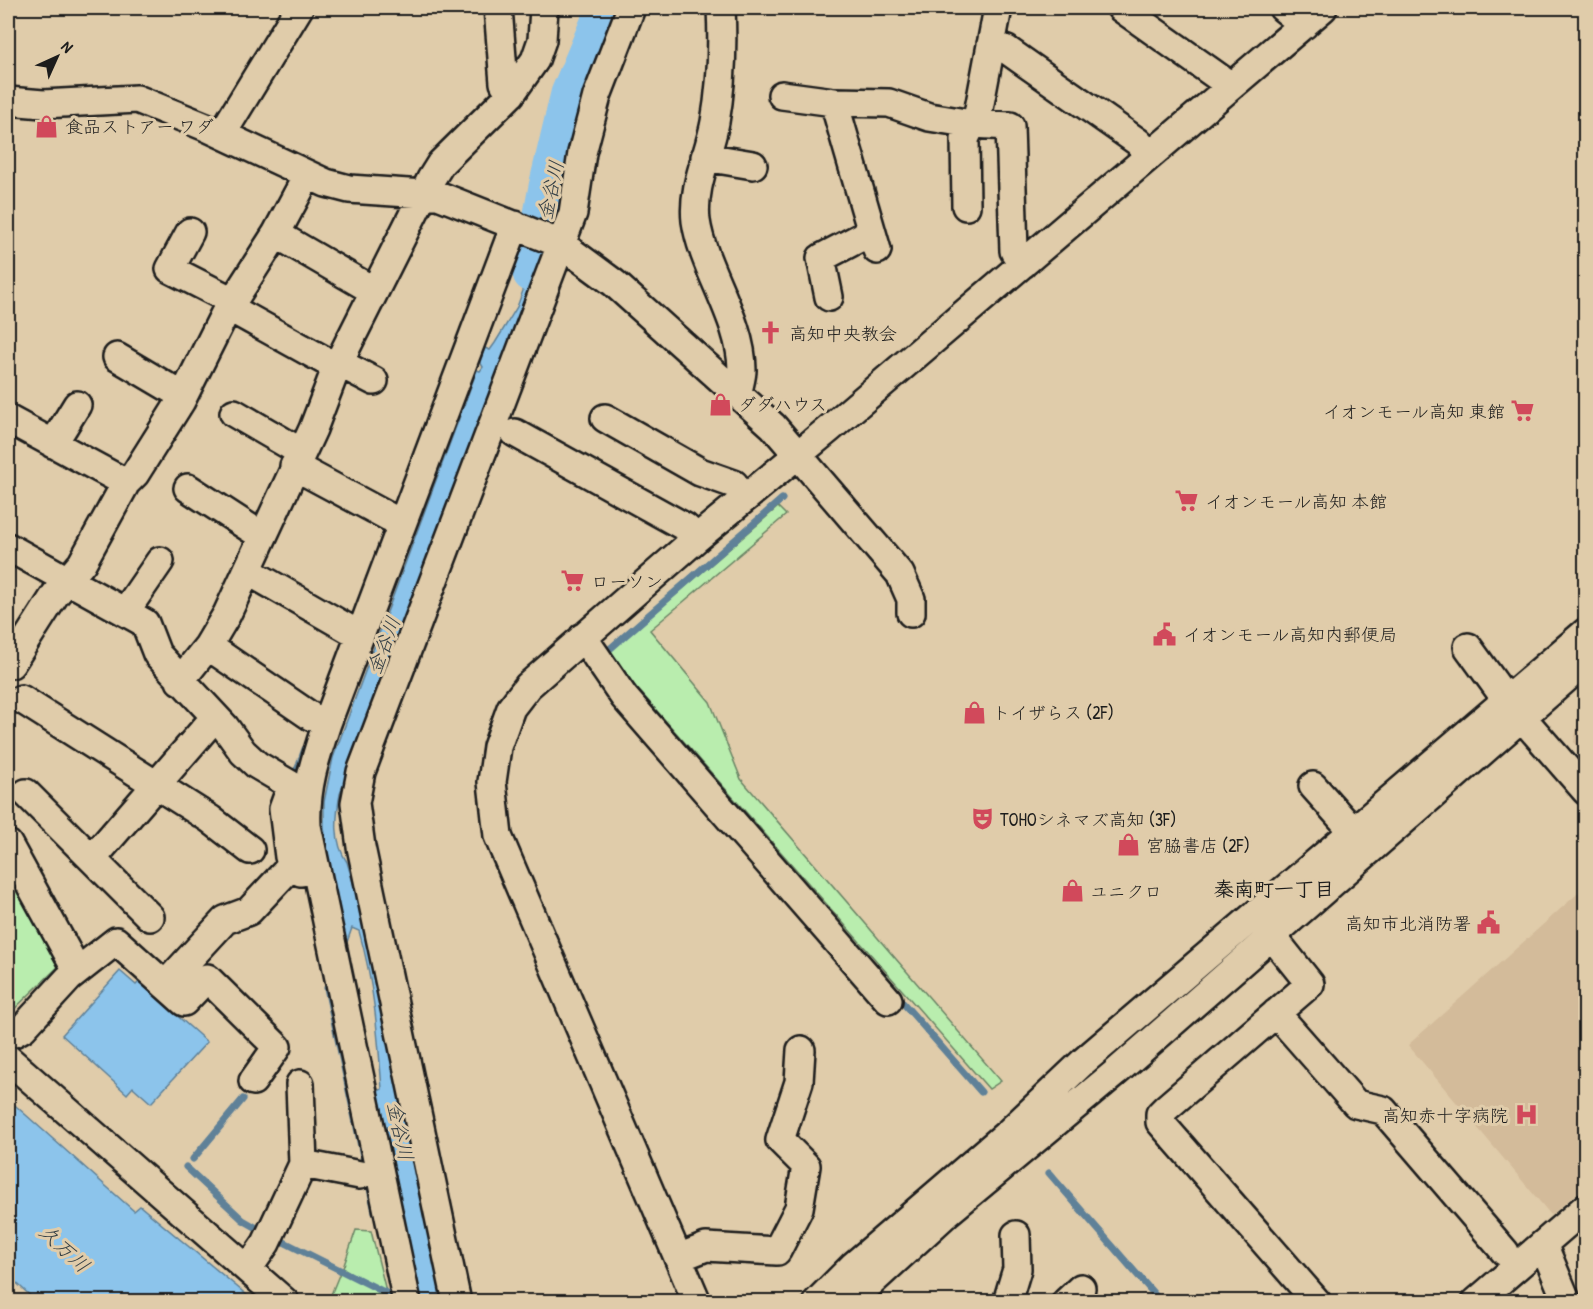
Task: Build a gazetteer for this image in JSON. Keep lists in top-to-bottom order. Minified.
{"districts":["秦南町一丁目"],"water":["金谷川","久万川"],"places":{"shop":["食品ストアー ワダ","ダダハウス","トイザらス (2F)","宮脇書店 (2F)","ユニクロ"],"church":["高知中央教会"],"supermarket":["イオンモール高知 東館","イオンモール高知 本館","ローソン"],"public building":["イオンモール高知内郵便局","高知市北消防署"],"theatre":["TOHOシネマズ高知 (3F)"],"hospital":["高知赤十字病院"]},"north":"top right"}
